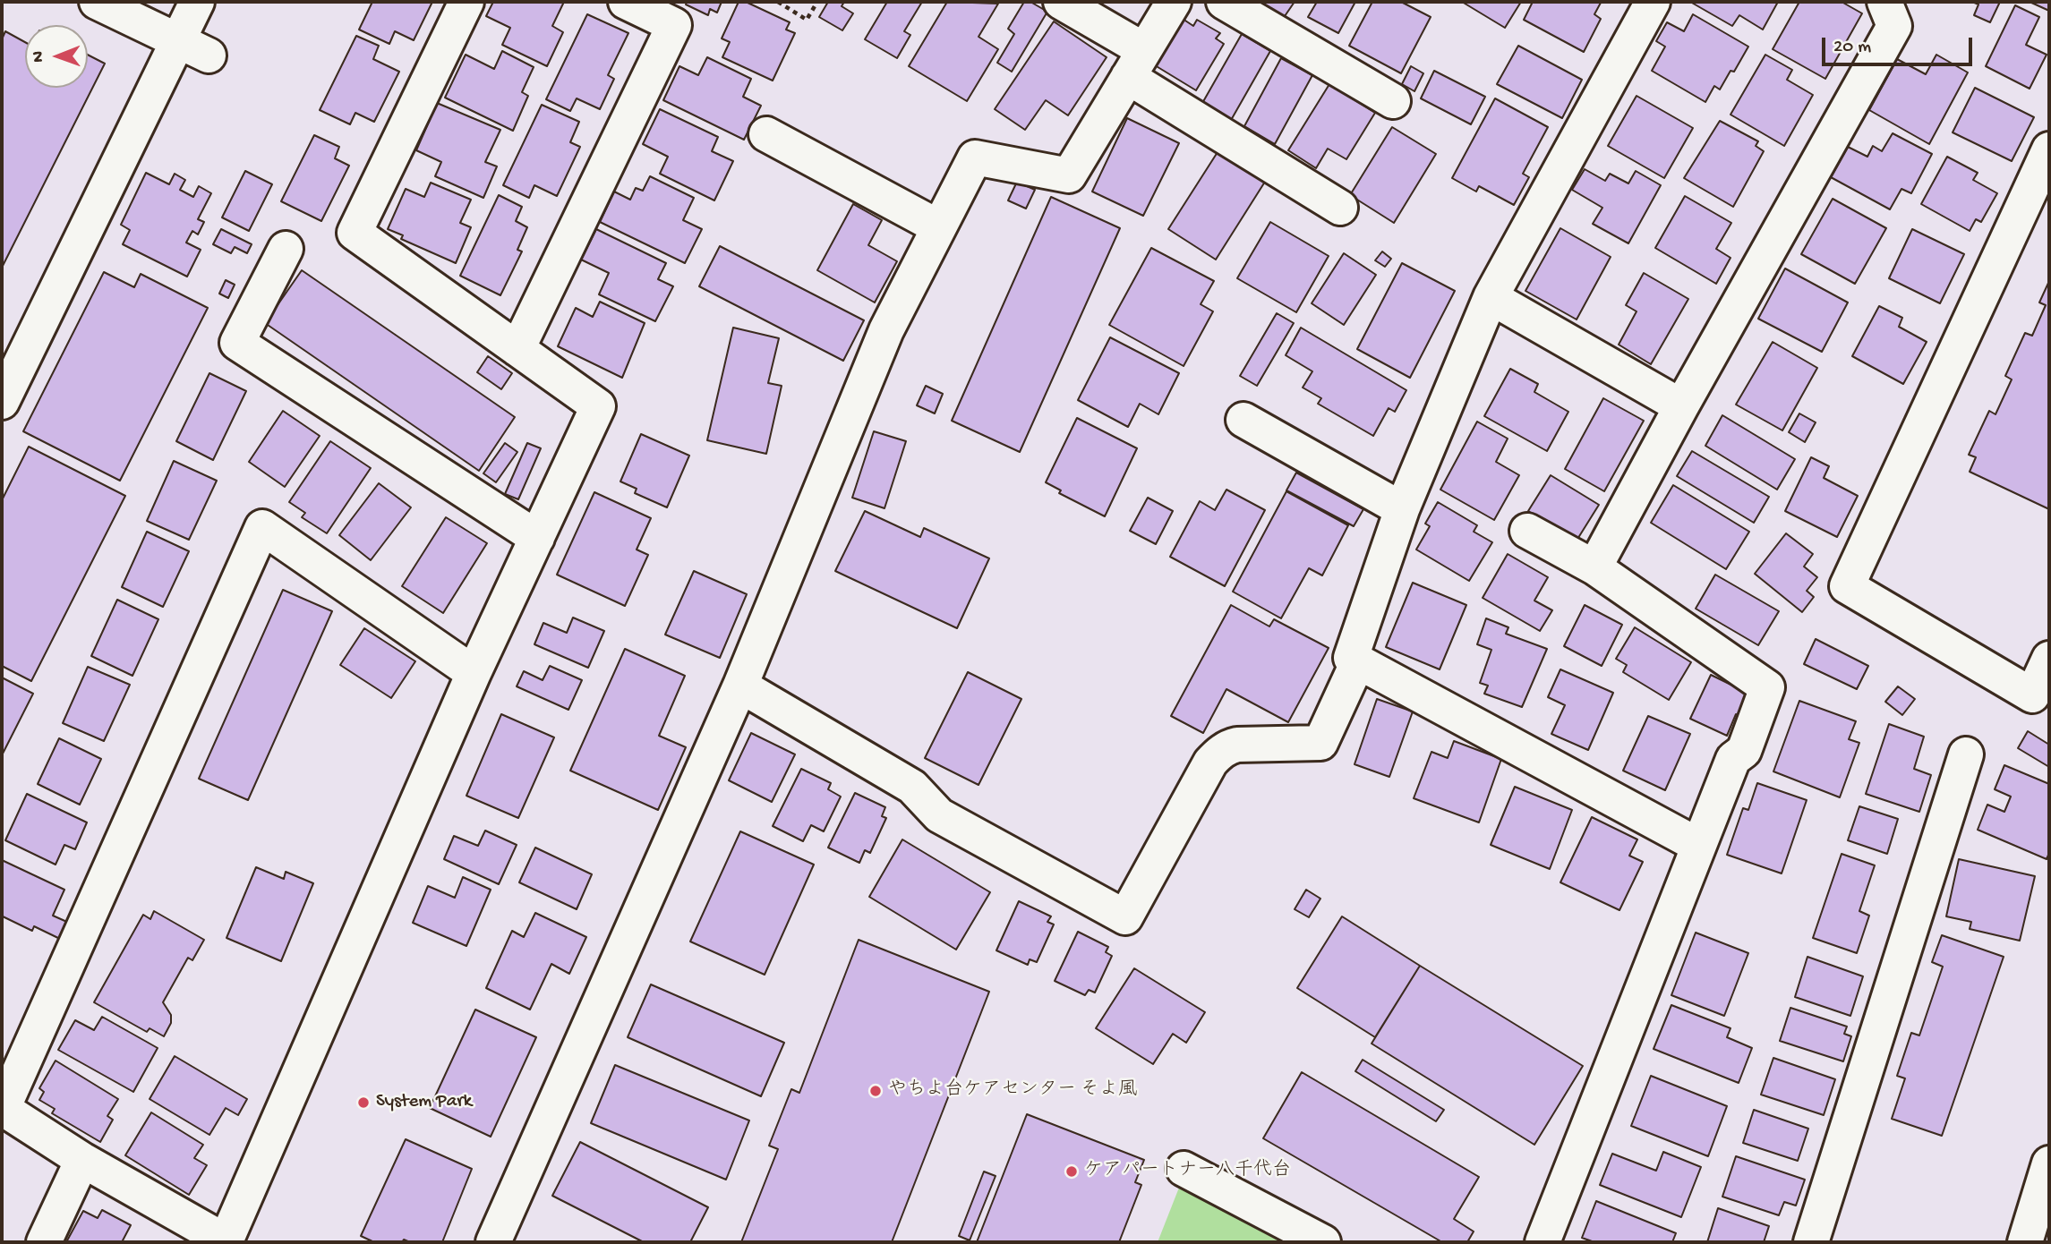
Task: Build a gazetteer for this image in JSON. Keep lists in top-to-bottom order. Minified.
{"places":["やちよ台ケアセンター そよ風","System Park","ケアパートナー八千代台"],"scale_bar":"20 m","north":"left"}
